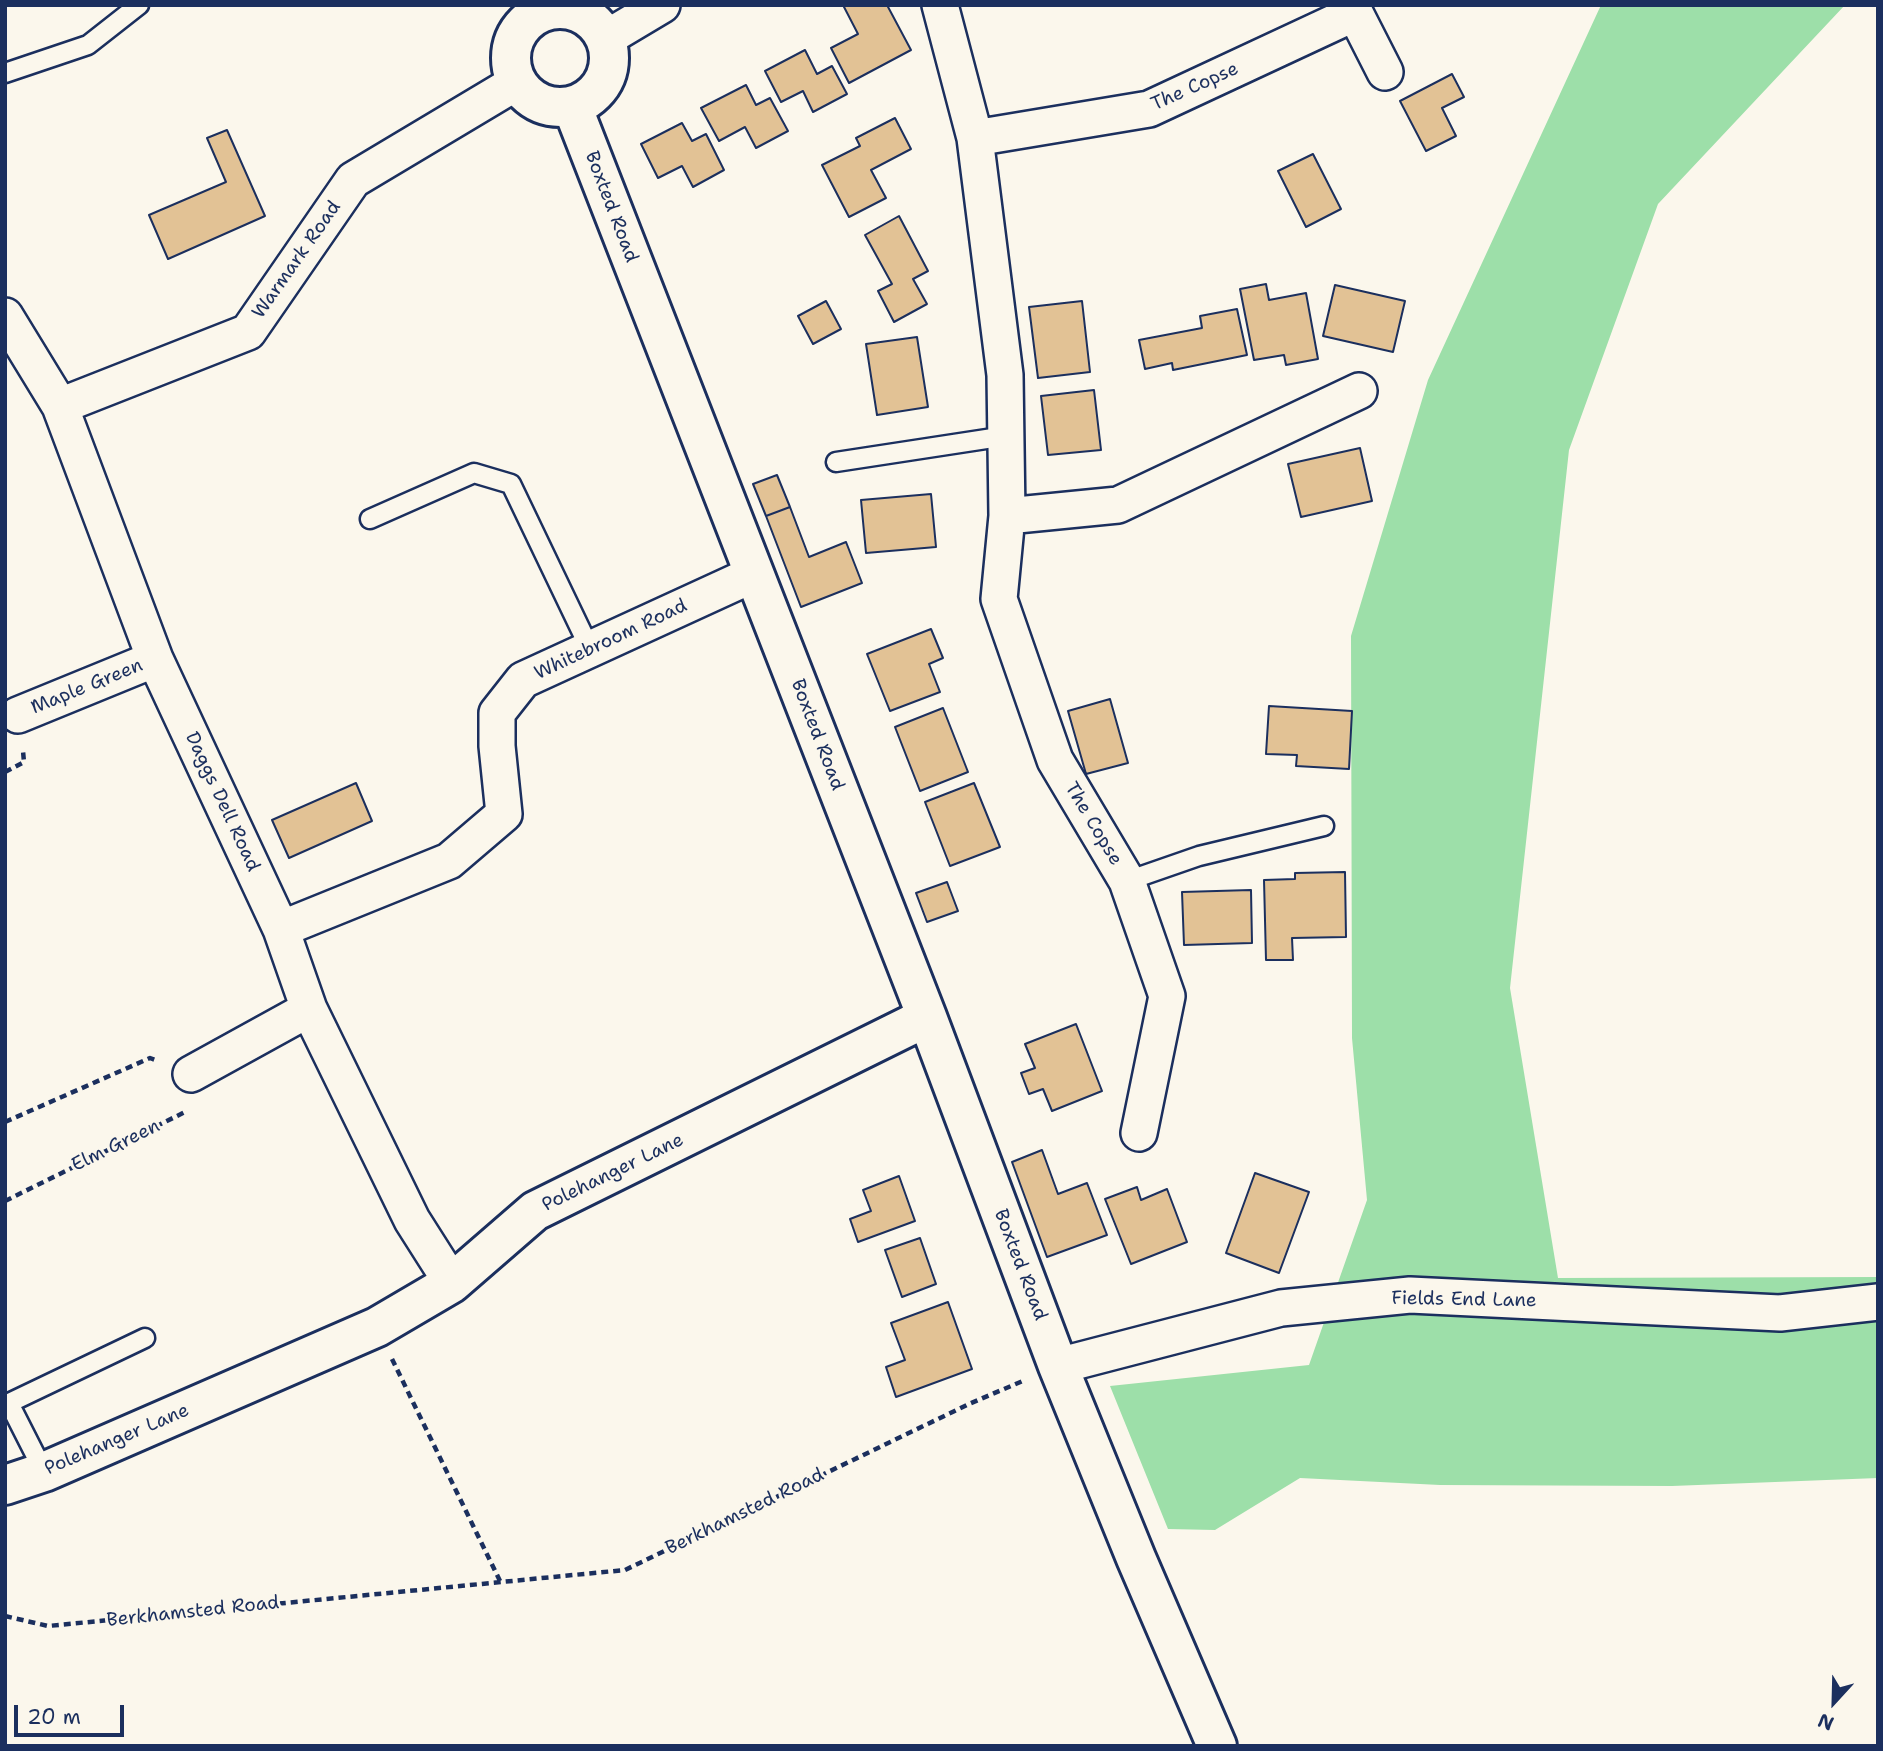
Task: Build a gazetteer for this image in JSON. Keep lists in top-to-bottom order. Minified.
{"streets":{"street":["The Copse","Boxted Road","Warmark Road","Whitebroom Road","Maple Green","Daggs Dell Road","Polehanger Lane","Fields End Lane"],"path":["Elm Green","Berkhamsted Road"]},"crossings":[["Boxted Road","Warmark Road"],["Boxted Road","Whitebroom Road"],["Boxted Road","Polehanger Lane"],["Boxted Road","Fields End Lane"],["Boxted Road","Berkhamsted Road"],["Warmark Road","Daggs Dell Road"],["Whitebroom Road","Daggs Dell Road"],["Maple Green","Daggs Dell Road"],["Daggs Dell Road","Polehanger Lane"],["Fields End Lane","Berkhamsted Road"]],"scale_bar":"20 m","north":"bottom"}
